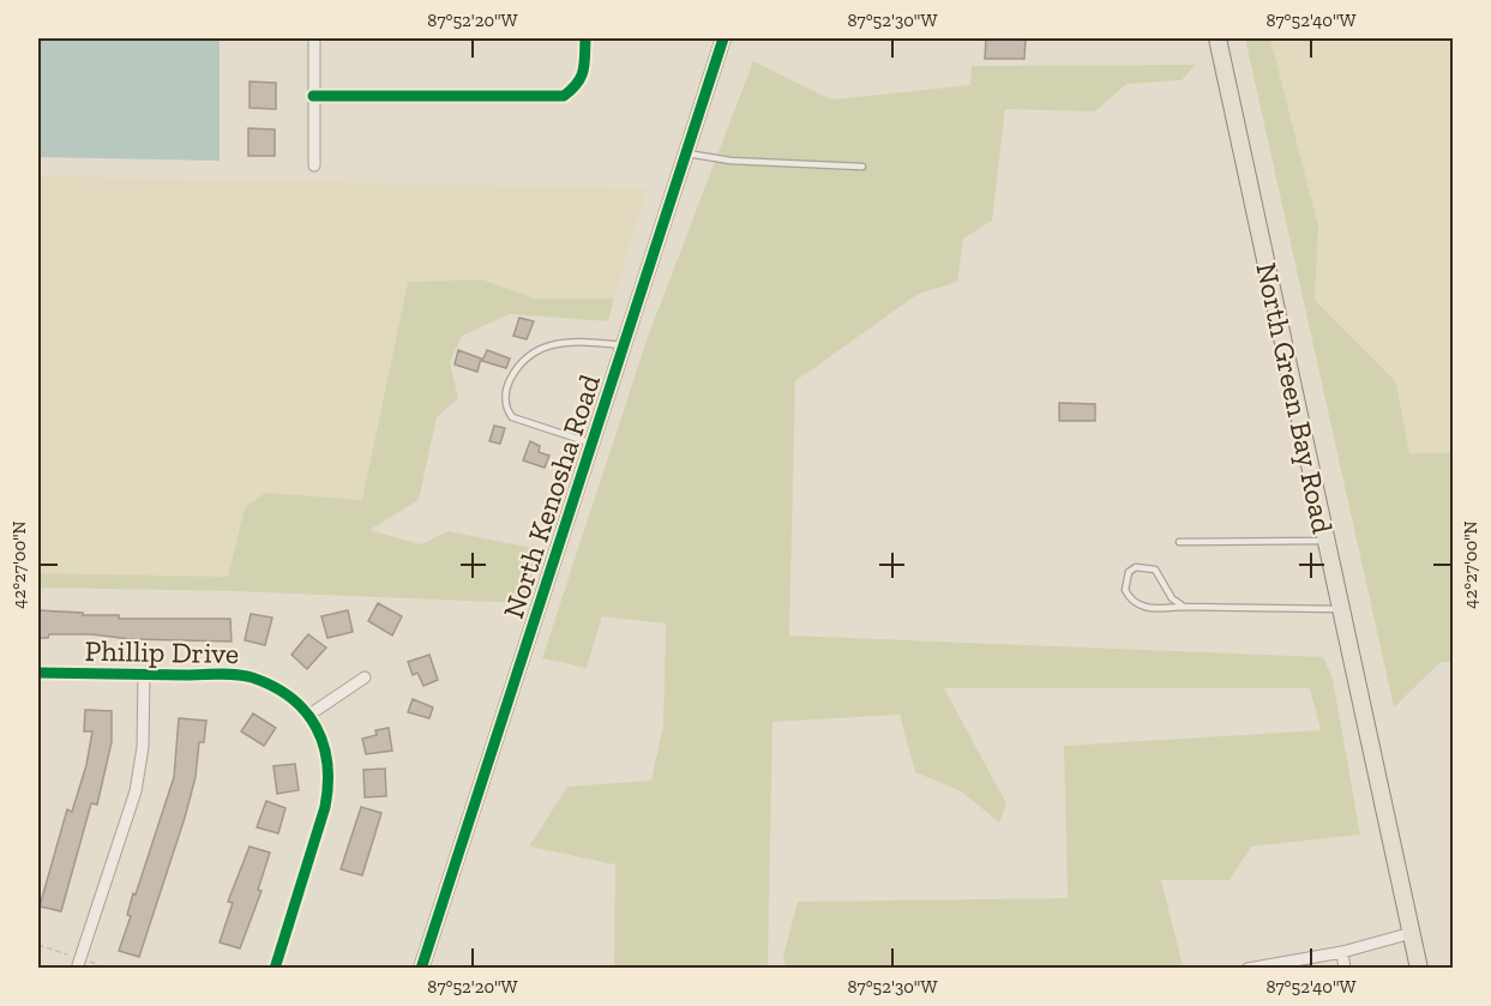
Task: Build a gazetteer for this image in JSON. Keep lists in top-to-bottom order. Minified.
{"streets":{"main road":["North Green Bay Road"],"street":["North Kenosha Road","Phillip Drive"]},"coordinates":["87°52'20\"W","87°52'30\"W","87°52'40\"W","42°27'00\"N"]}
